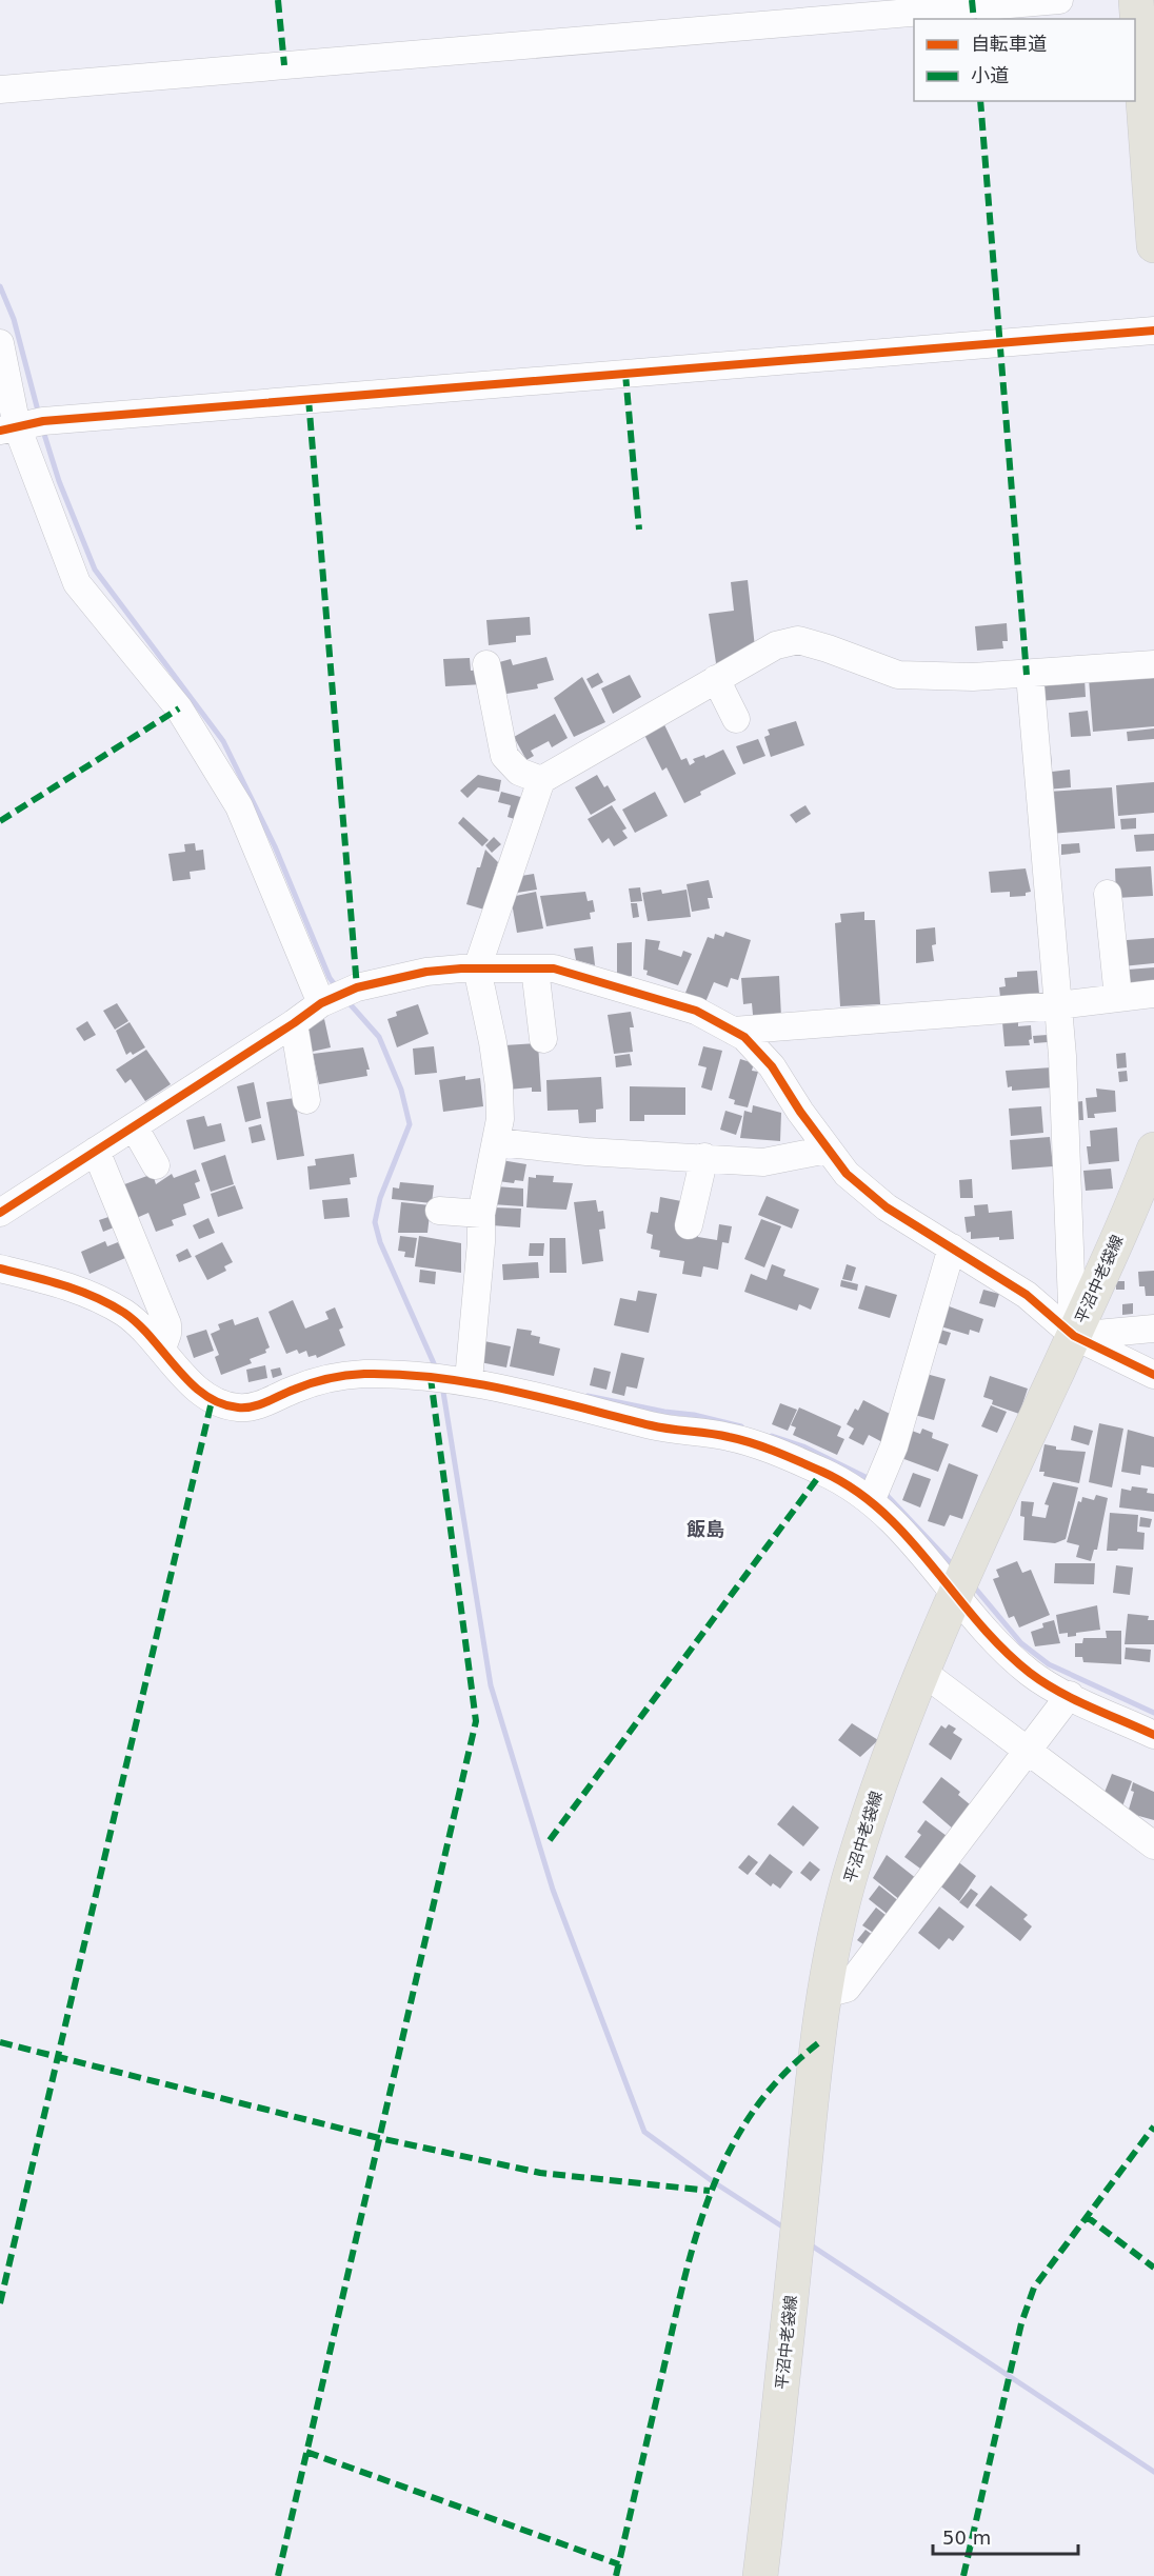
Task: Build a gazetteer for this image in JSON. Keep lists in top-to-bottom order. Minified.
{"streets":{"main road":["平沼中老袋線"]},"districts":["飯島"],"legend":["自転車道","小道"],"scale_bar":"50 m"}
